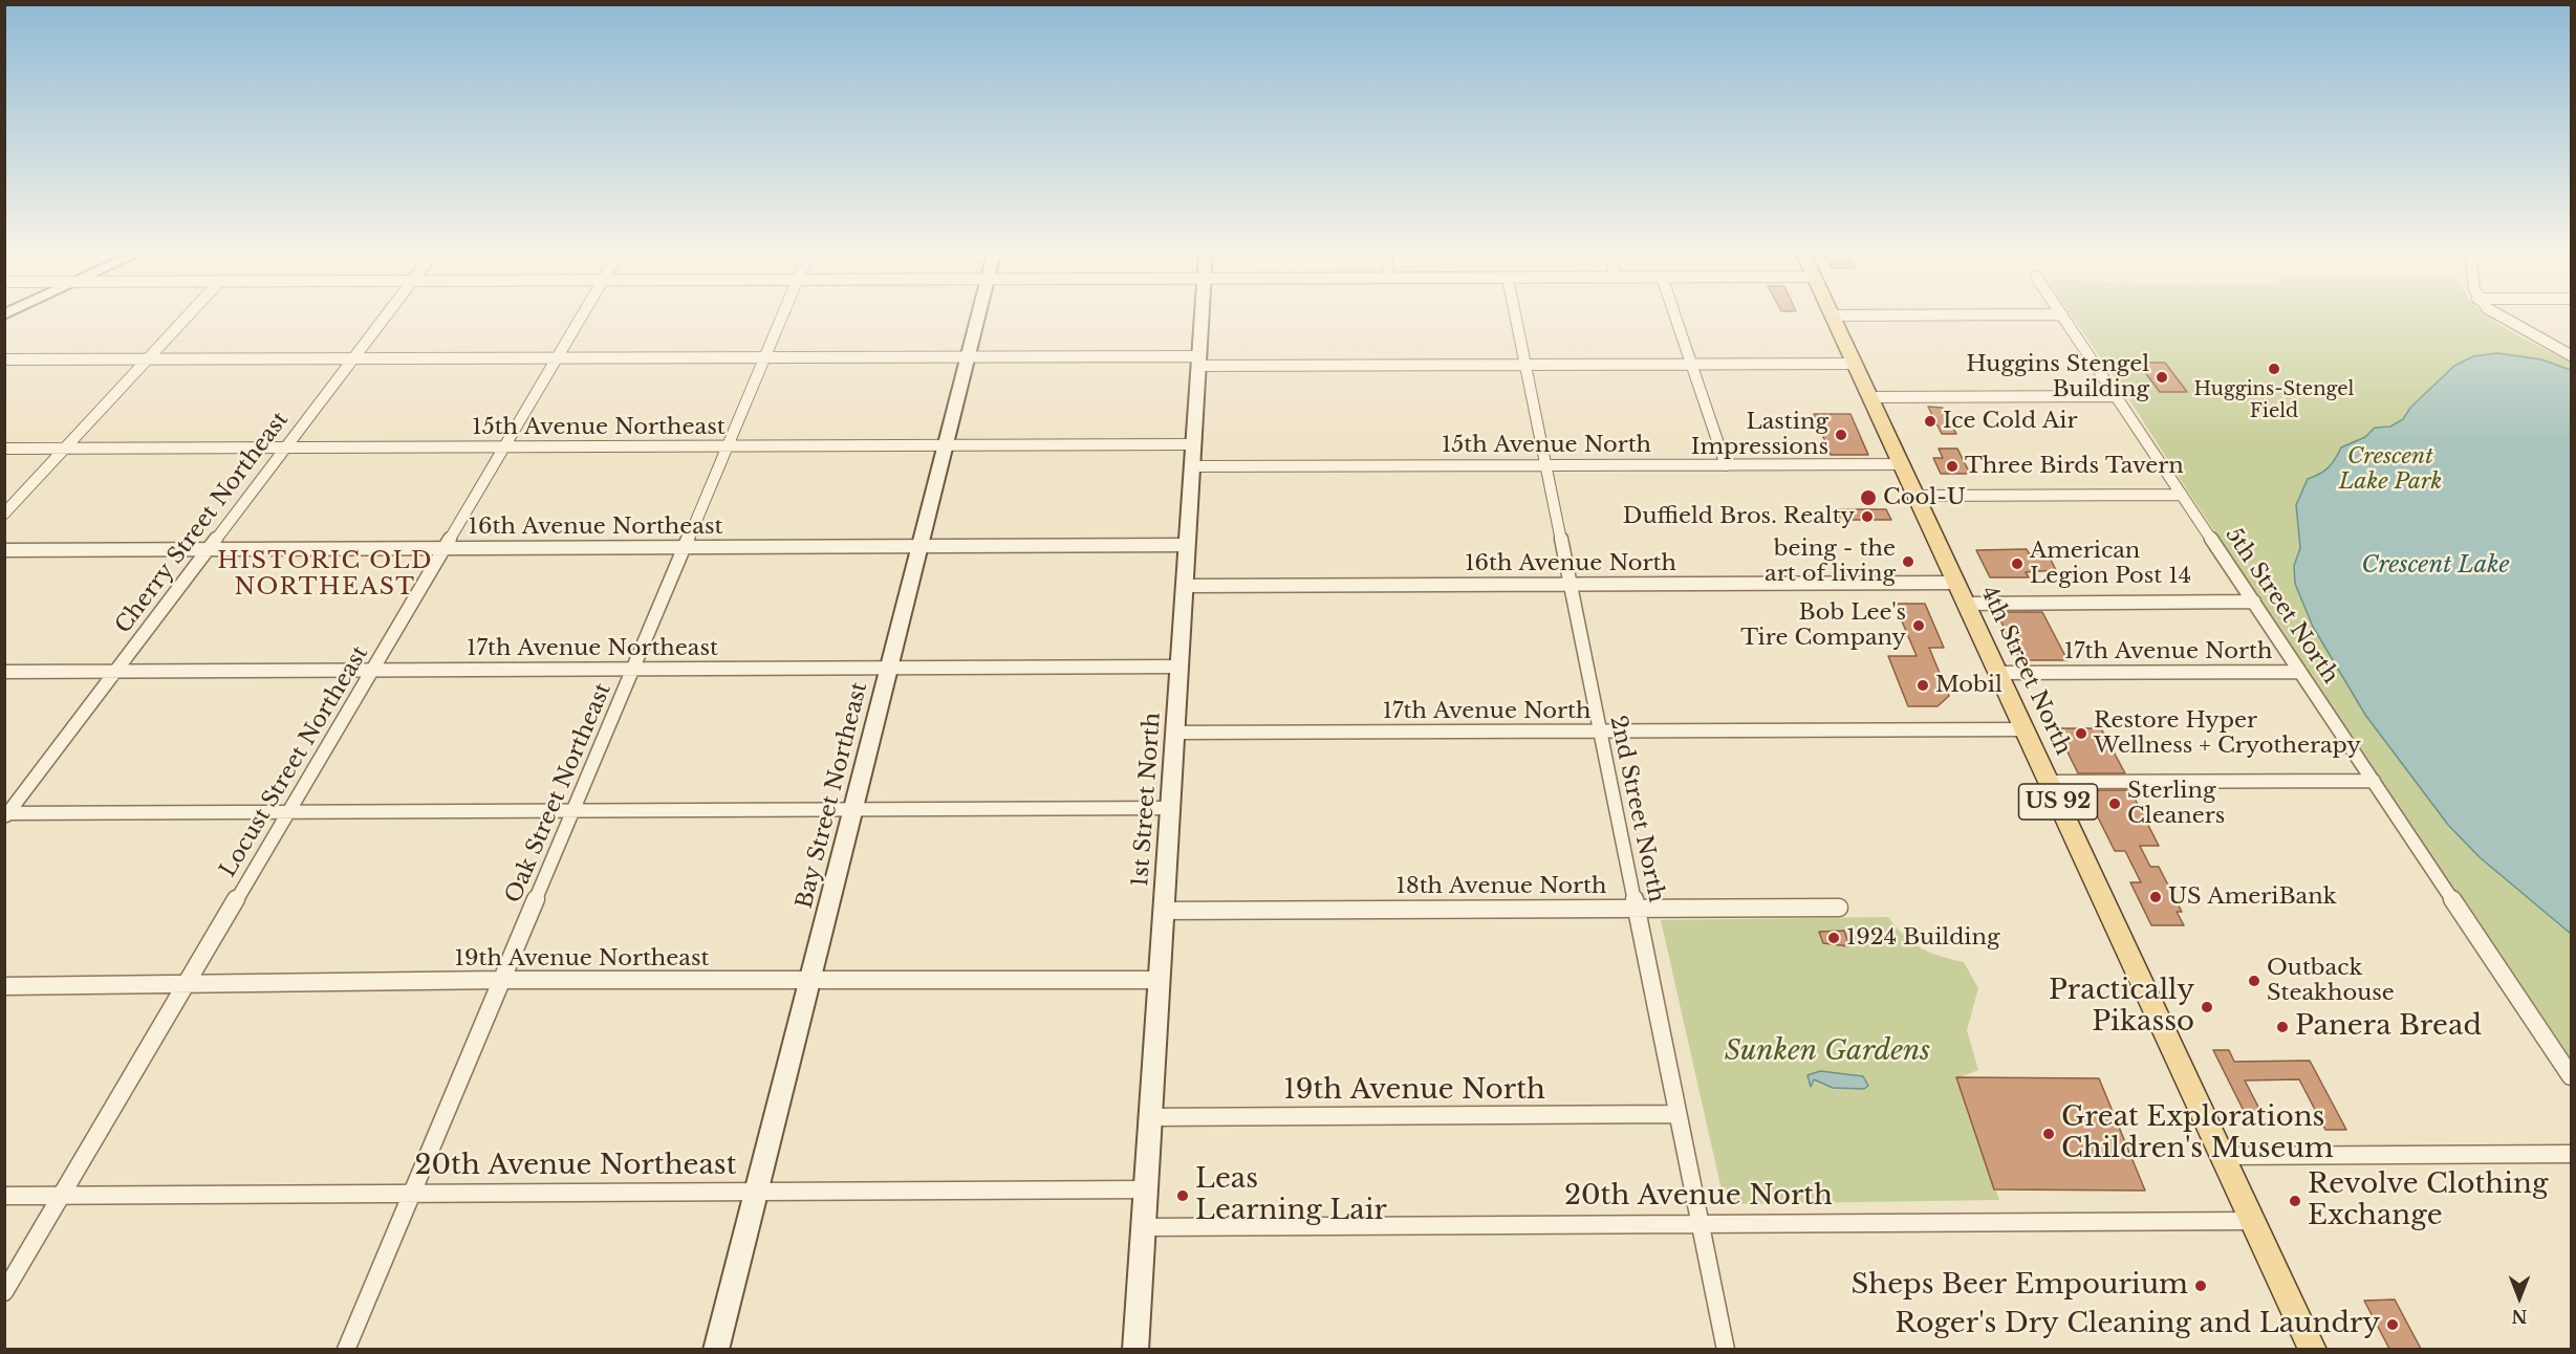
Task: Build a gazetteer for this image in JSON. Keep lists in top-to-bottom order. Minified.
{"streets":{"main road":["4th Street North","US 92"],"street":["15th Avenue Northeast","15th Avenue North","Cherry Street Northeast","16th Avenue Northeast","16th Avenue North","5th Street North","17th Avenue Northeast","17th Avenue North","Locust Street Northeast","Oak Street Northeast","Bay Street Northeast","1st Street North","2nd Street North","18th Avenue North","19th Avenue Northeast","19th Avenue North","20th Avenue Northeast","20th Avenue North"]},"crossings":[["15th Avenue Northeast","Cherry Street Northeast"],["15th Avenue Northeast","Locust Street Northeast"],["15th Avenue Northeast","Oak Street Northeast"],["15th Avenue Northeast","Bay Street Northeast"],["15th Avenue Northeast","1st Street North"],["15th Avenue North","4th Street North"],["15th Avenue North","1st Street North"],["15th Avenue North","2nd Street North"],["Cherry Street Northeast","16th Avenue Northeast"],["Cherry Street Northeast","17th Avenue Northeast"],["16th Avenue Northeast","Locust Street Northeast"],["16th Avenue Northeast","Oak Street Northeast"],["16th Avenue Northeast","Bay Street Northeast"],["16th Avenue Northeast","1st Street North"],["16th Avenue North","4th Street North"],["16th Avenue North","1st Street North"],["16th Avenue North","2nd Street North"],["5th Street North","17th Avenue North"],["17th Avenue Northeast","Locust Street Northeast"],["17th Avenue Northeast","Oak Street Northeast"],["17th Avenue Northeast","Bay Street Northeast"],["17th Avenue Northeast","1st Street North"],["17th Avenue North","4th Street North"],["17th Avenue North","1st Street North"],["17th Avenue North","2nd Street North"],["4th Street North","20th Avenue North"],["Locust Street Northeast","19th Avenue Northeast"],["Locust Street Northeast","20th Avenue Northeast"],["Oak Street Northeast","19th Avenue Northeast"],["Oak Street Northeast","20th Avenue Northeast"],["Bay Street Northeast","19th Avenue Northeast"],["Bay Street Northeast","20th Avenue Northeast"],["1st Street North","18th Avenue North"],["1st Street North","19th Avenue Northeast"],["1st Street North","19th Avenue North"],["1st Street North","20th Avenue Northeast"],["1st Street North","20th Avenue North"],["2nd Street North","18th Avenue North"],["2nd Street North","19th Avenue North"],["2nd Street North","20th Avenue North"]],"districts":["HISTORIC OLD NORTHEAST"],"water":["Crescent Lake"],"parks":["Crescent Lake Park","Sunken Gardens"],"places":["Huggins-Stengel Field","Huggins Stengel Building","Ice Cold Air","Lasting Impressions","Three Birds Tavern","Cool-U","Duffield Bros. Realty","being - the art of living","American Legion Post 14","Bob Lee's Tire Company","Mobil","Restore Hyper Wellness + Cryotherapy","Sterling Cleaners","US AmeriBank","1924 Building","Outback Steakhouse","Practically Pikasso","Panera Bread","Great Explorations Children's Museum","Leas Learning Lair","Revolve Clothing Exchange","Sheps Beer Empourium","Roger's Dry Cleaning and Laundry"],"north":"bottom"}
